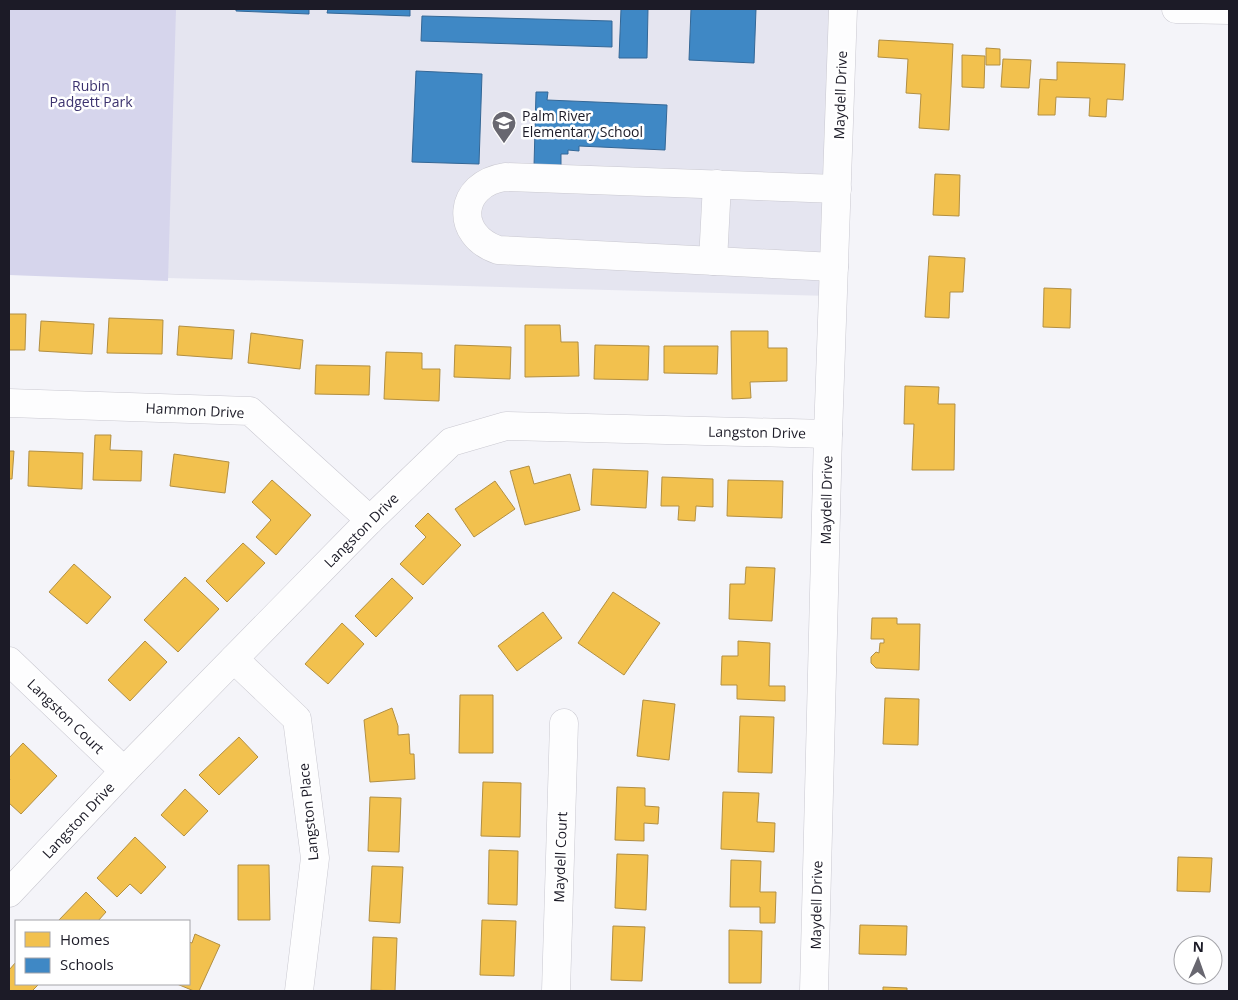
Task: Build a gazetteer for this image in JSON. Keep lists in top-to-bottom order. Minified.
{"streets":{"street":["Maydell Drive","Hammon Drive","Langston Drive","Langston Court","Langston Place","Maydell Court"]},"crossings":[["Maydell Drive","Langston Drive"],["Hammon Drive","Langston Drive"],["Langston Drive","Langston Court"],["Langston Drive","Langston Place"]],"parks":["Rubin Padgett Park"],"places":{"school or university":["Palm River Elementary School"]},"legend":["Homes","Schools"],"north":"top"}
